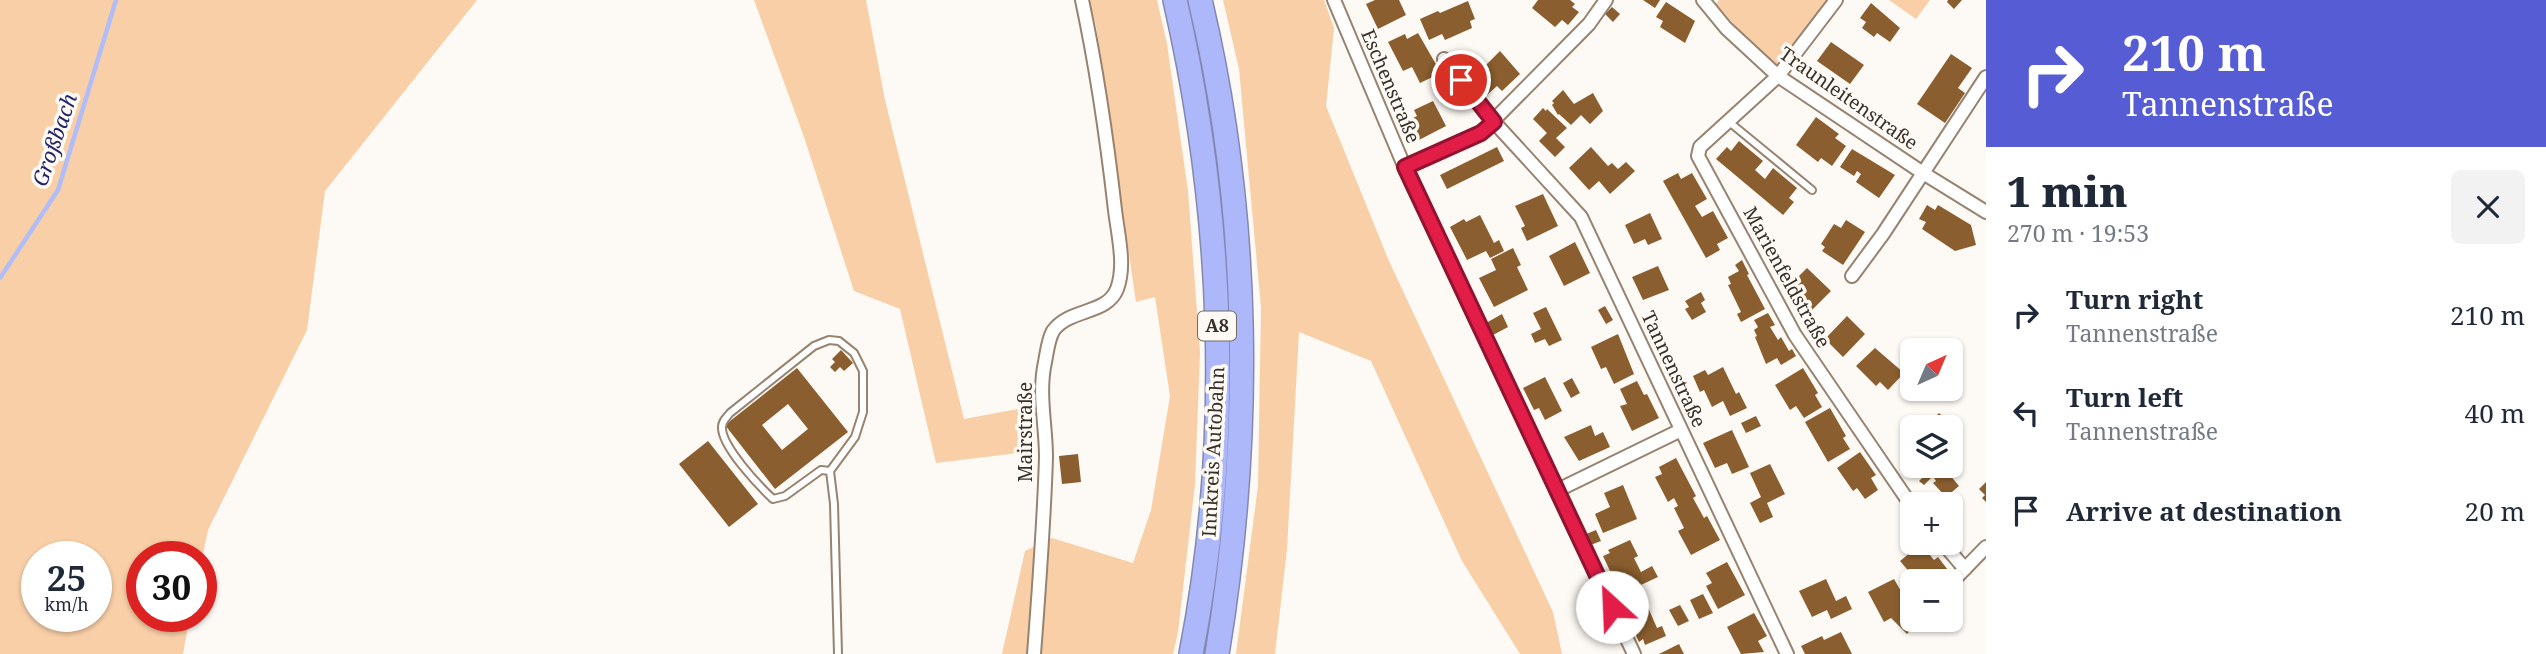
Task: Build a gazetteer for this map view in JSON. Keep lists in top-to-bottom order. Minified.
{"streets":{"highway":["A8","Innkreis Autobahn"],"street":["Eschenstraße","Traunleitenstraße","Marienfeldstraße","Tannenstraße","Mairstraße"]},"crossings":[["Traunleitenstraße","Marienfeldstraße"]],"water":["Großbach"],"north":"top right","page":{"turn":["210 m","Tannenstraße"],"heading":["1 min","270 m · 19:53"],"list":[{"name":"Turn right","note":"Tannenstraße","value":"210 m"},{"name":"Turn left","note":"Tannenstraße","value":"40 m"},{"name":"Arrive at destination","value":"20 m"}],"map_buttons":["+","−"],"speed":"25 km/h","limit":"30"}}
